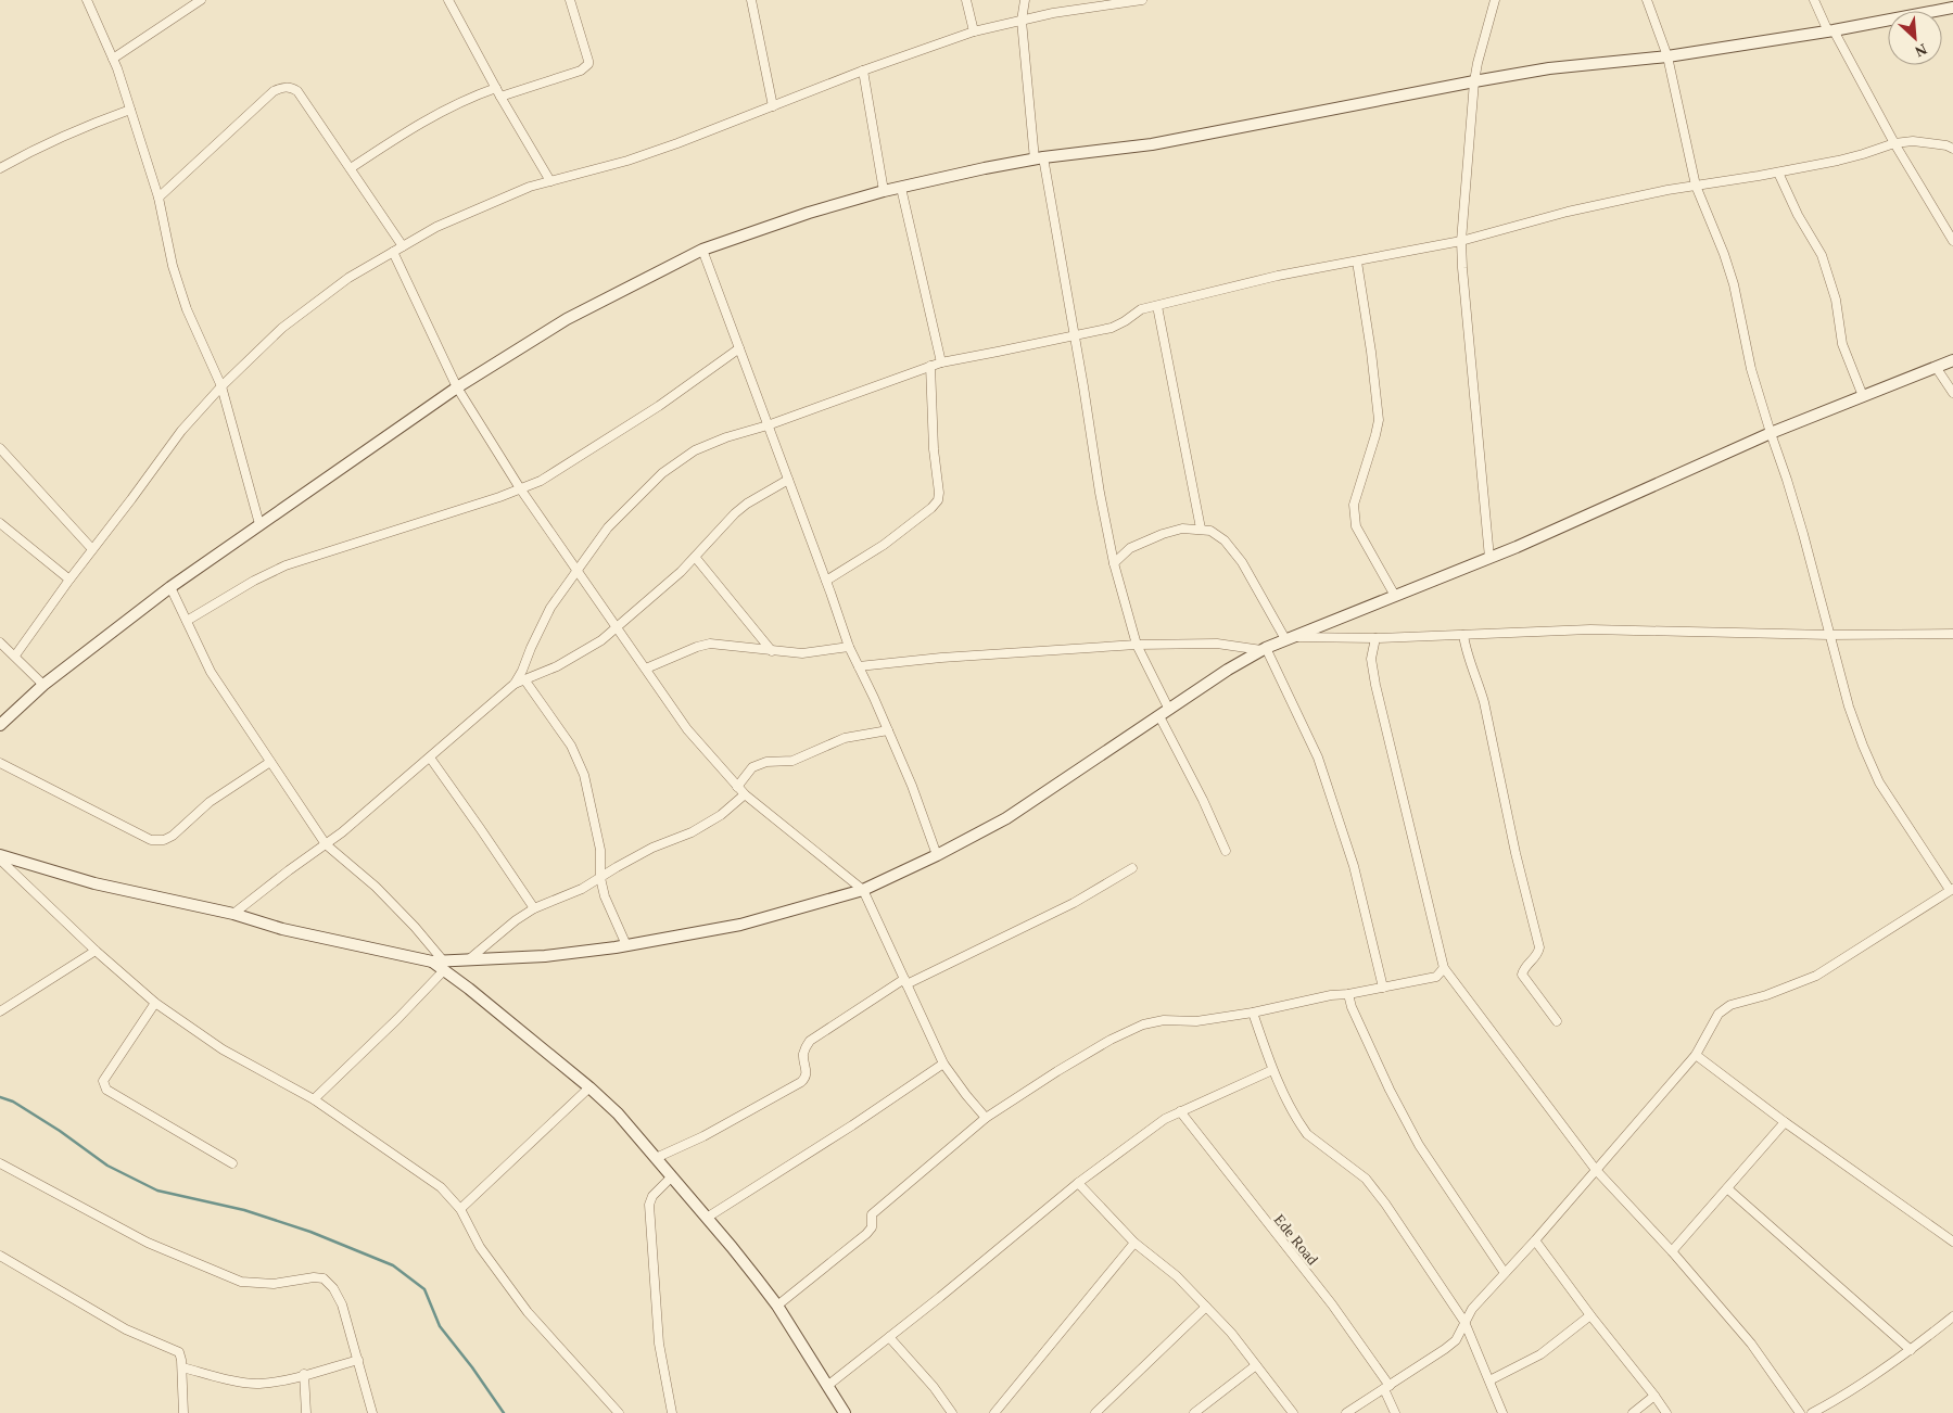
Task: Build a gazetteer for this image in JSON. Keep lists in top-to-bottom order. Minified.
{"streets":{"street":["Ede Road"]},"north":"bottom right"}
